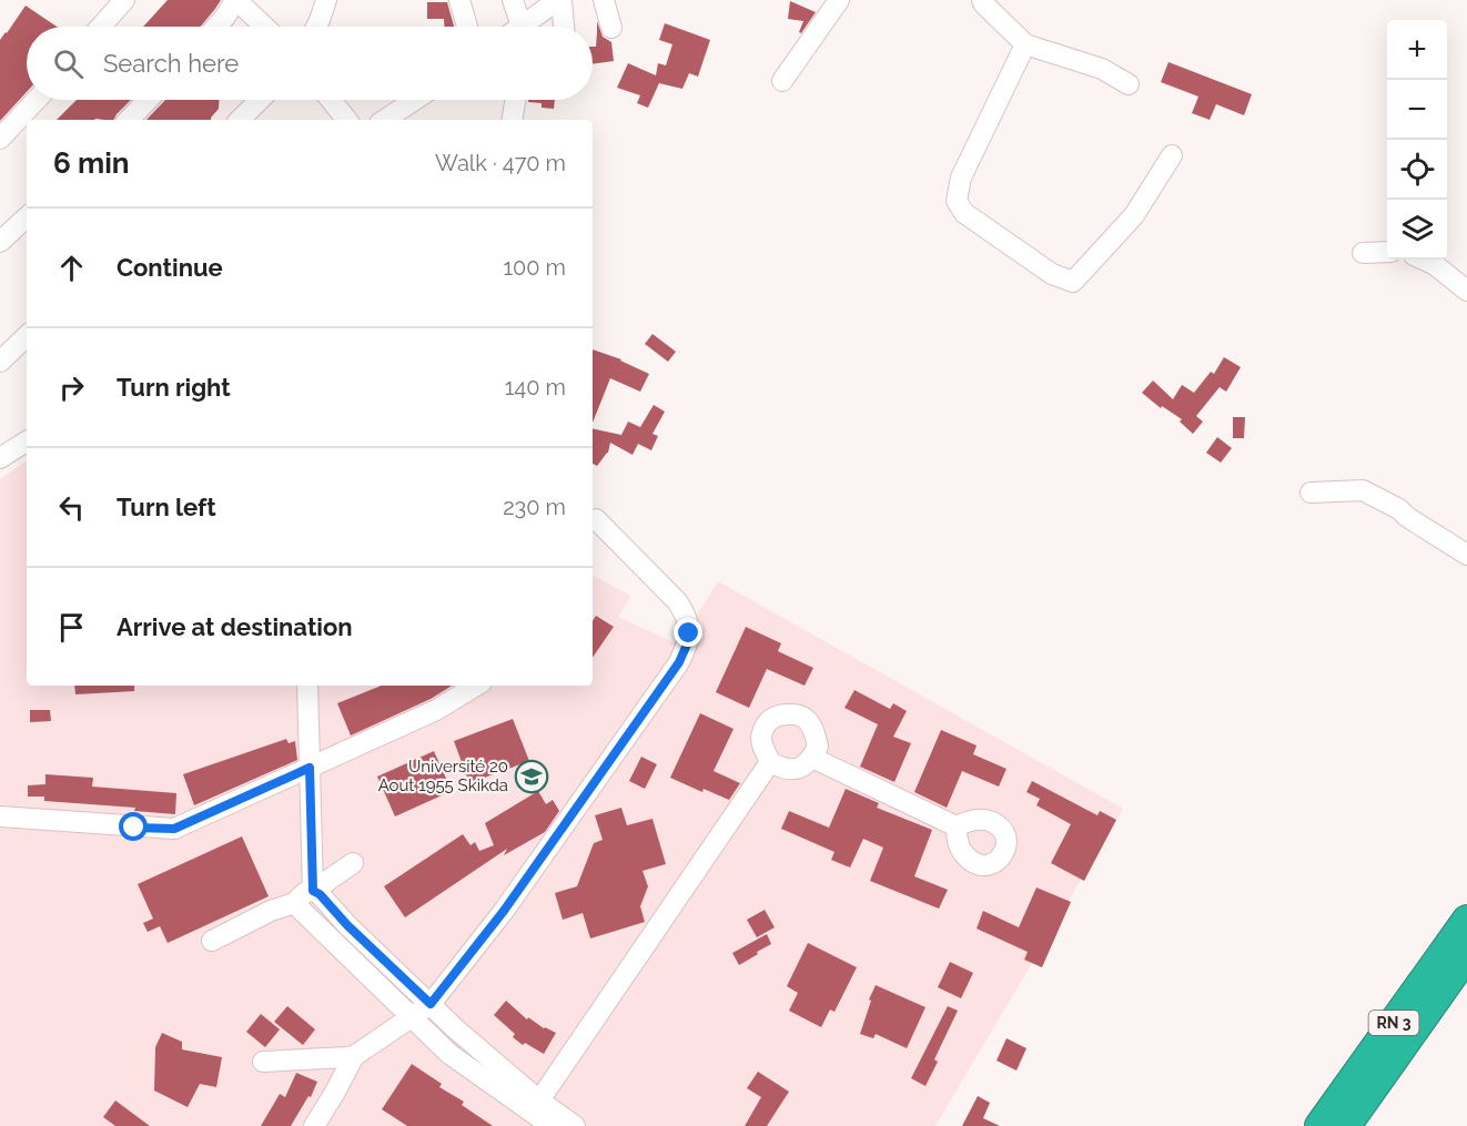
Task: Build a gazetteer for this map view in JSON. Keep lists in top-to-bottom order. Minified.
{"streets":{"highway":["RN 3"]},"places":{"school or university":["Université 20 Aout 1955 Skikda"]},"page":{"map_buttons":["+","−"],"search":"Search here","heading":["6 min","Walk · 470 m"],"list":[["Continue","100 m"],["Turn right","140 m"],["Turn left","230 m"],"Arrive at destination"]}}
